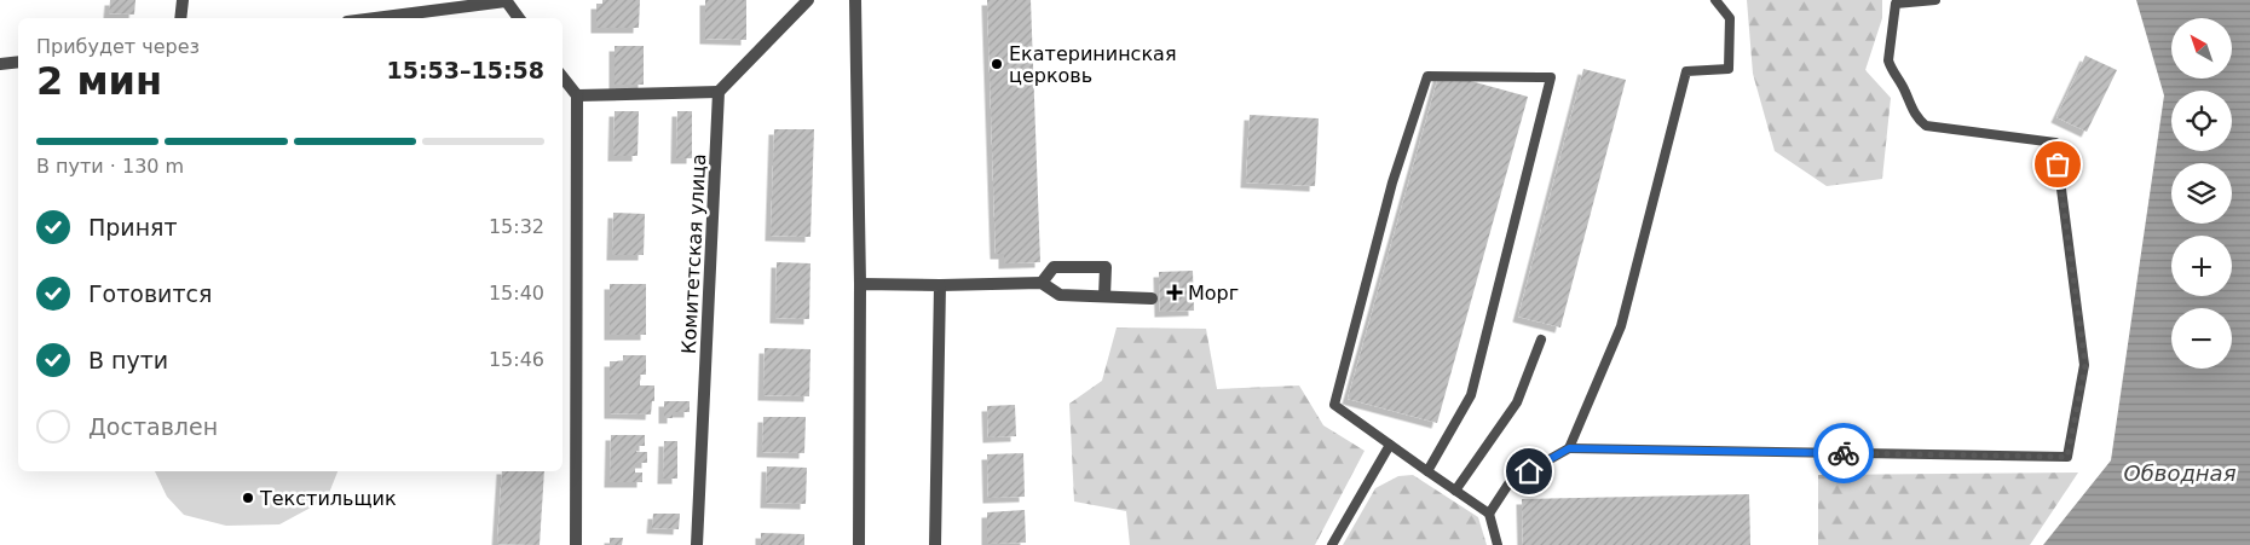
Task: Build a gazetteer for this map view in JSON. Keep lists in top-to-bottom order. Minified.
{"streets":{"street":["Комитетская улица"]},"water":["Обводная"],"places":{"other":["Екатерининская церковь","Текстильщик"],"health":["Морг"]},"north":"top left","page":{"map_buttons":["+","−"],"heading":["2 мин","Прибудет через","15:53–15:58"],"bar":"В пути · 130 m","list":[["Принят","15:32"],["Готовится","15:40"],["В пути","15:46"],"Доставлен"]}}
